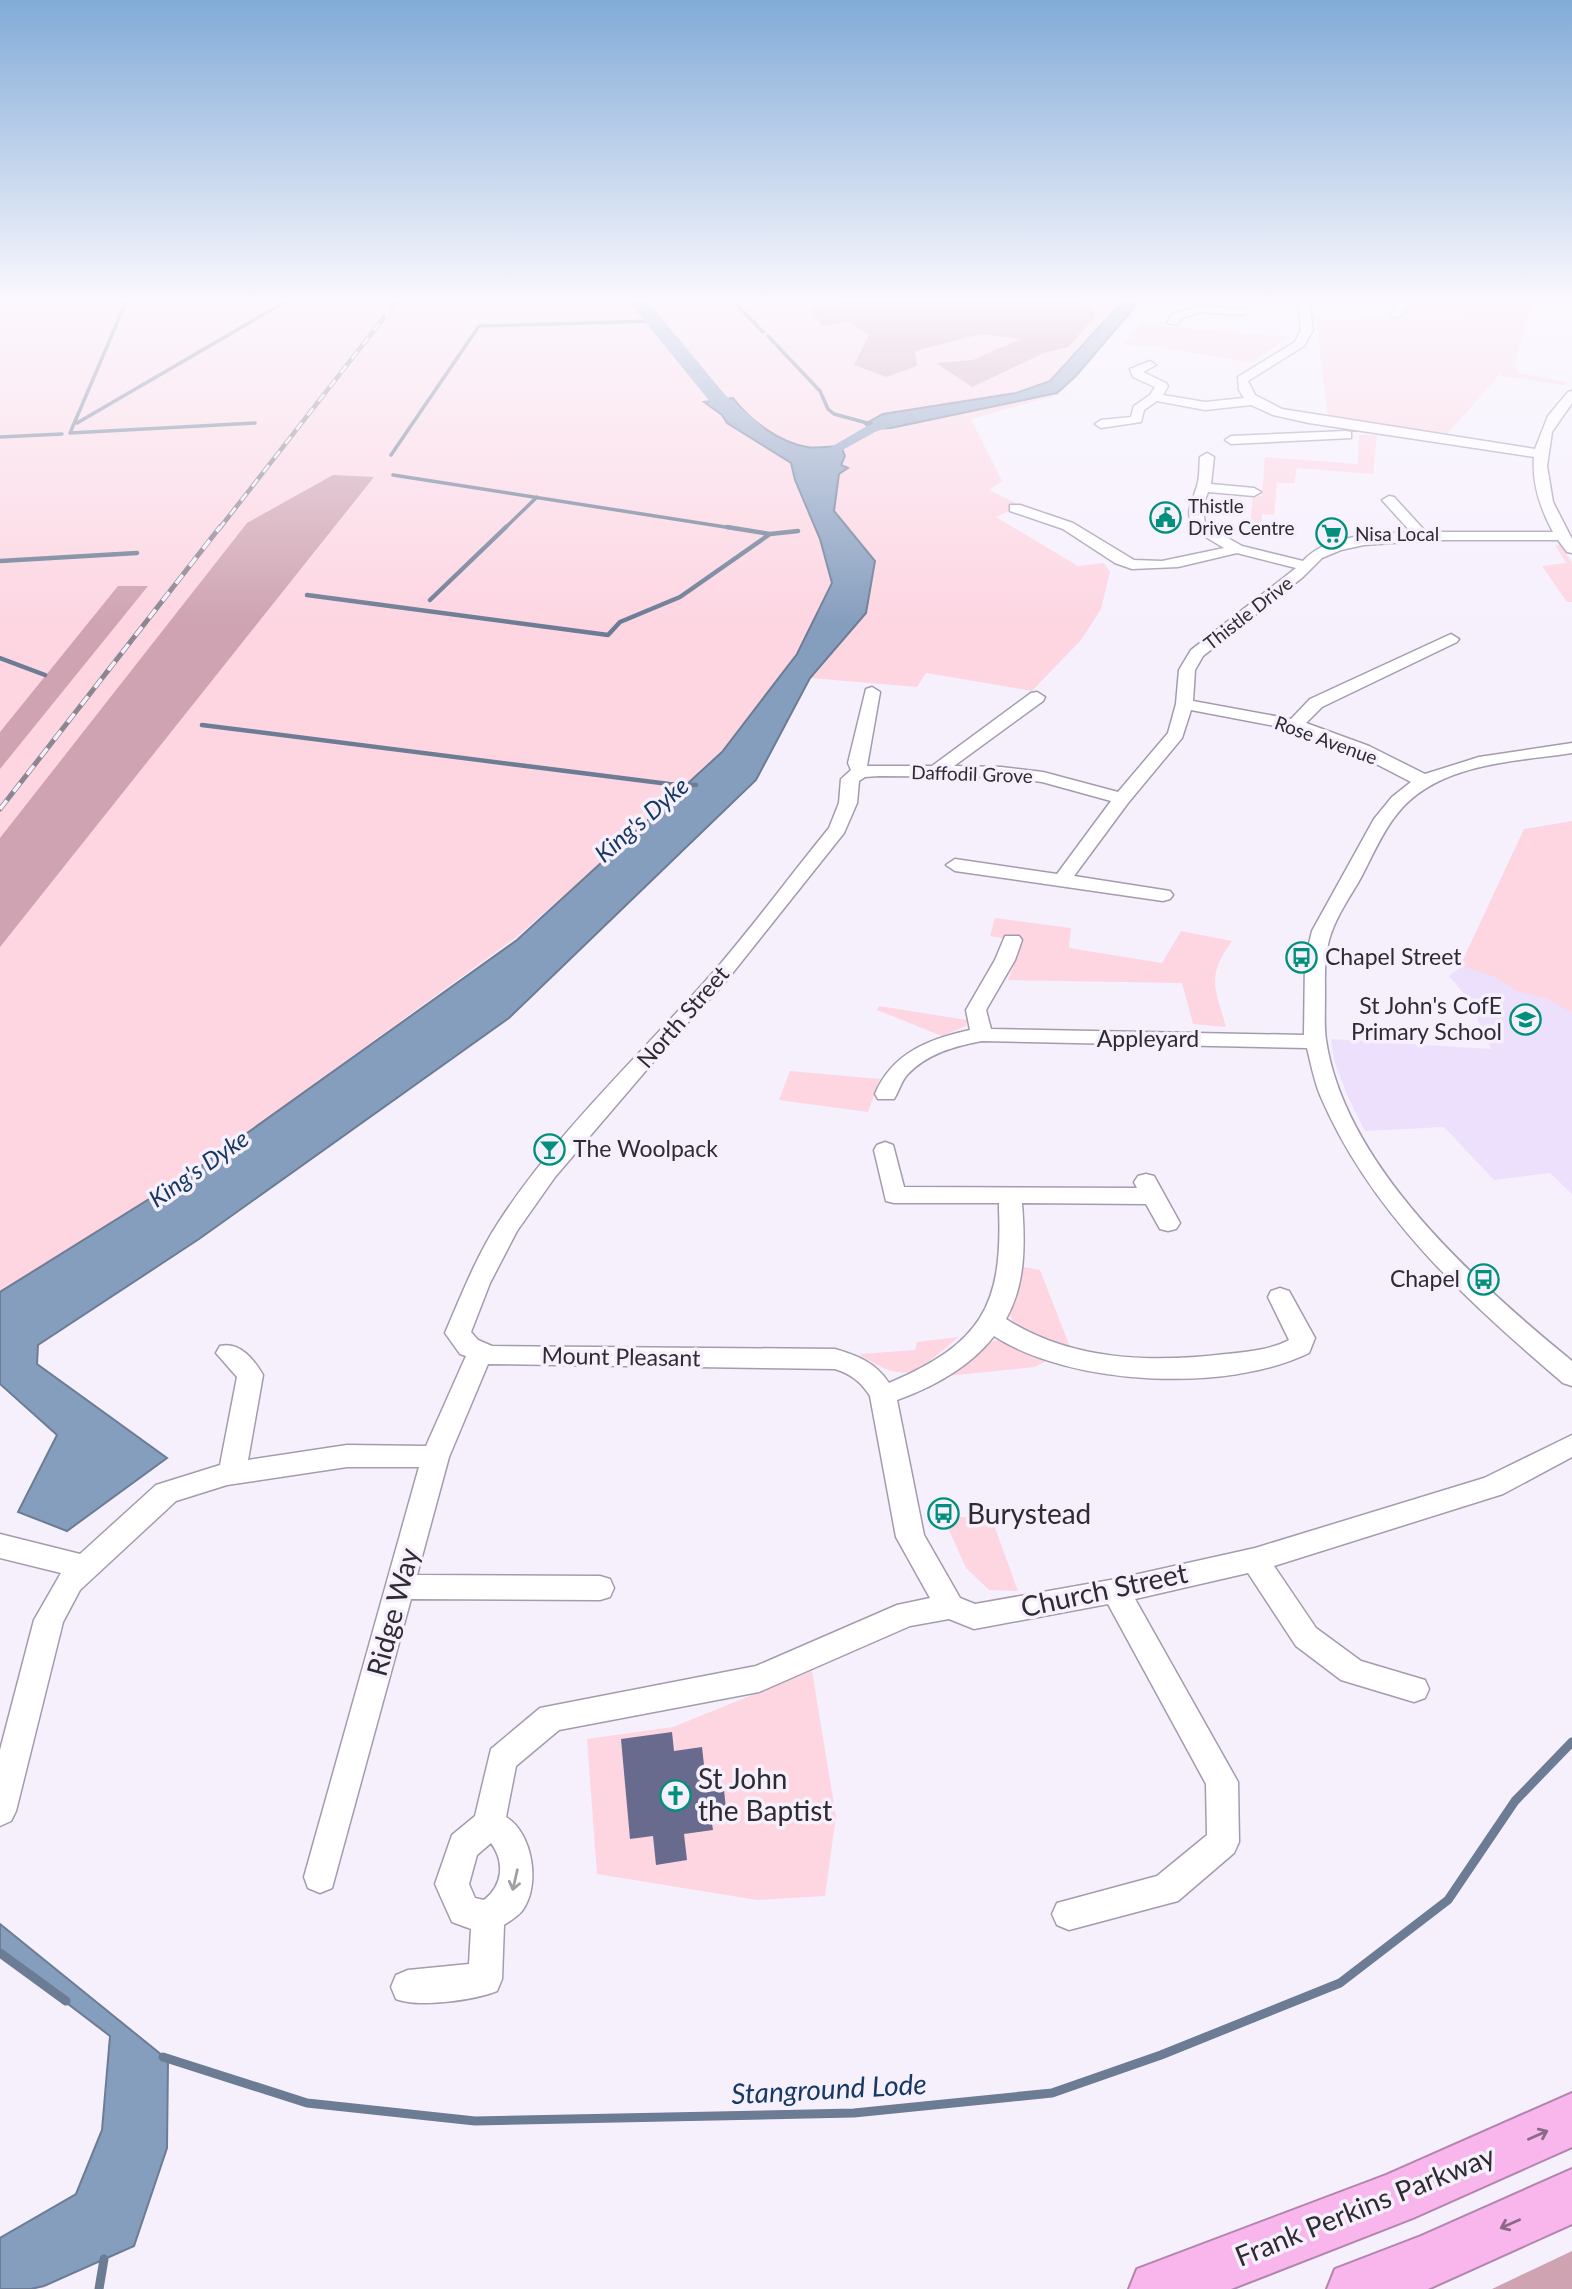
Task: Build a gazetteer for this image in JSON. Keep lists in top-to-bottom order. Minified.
{"streets":{"highway":["Frank Perkins Parkway"],"street":["Thistle Drive","Rose Avenue","Daffodil Grove","North Street","Appleyard","Mount Pleasant","Church Street","Ridge Way"]},"crossings":[["Thistle Drive","Rose Avenue"],["Thistle Drive","Daffodil Grove"],["Daffodil Grove","North Street"],["North Street","Mount Pleasant"],["North Street","Ridge Way"],["Mount Pleasant","Ridge Way"]],"water":["King's Dyke","Stanground Lode"],"places":{"public building":["Thistle Drive Centre"],"supermarket":["Nisa Local"],"bus stop":["Chapel Street","Chapel","Burystead"],"school or university":["St John's CofE Primary School"],"bar":["The Woolpack"],"church":["St John the Baptist"]}}
